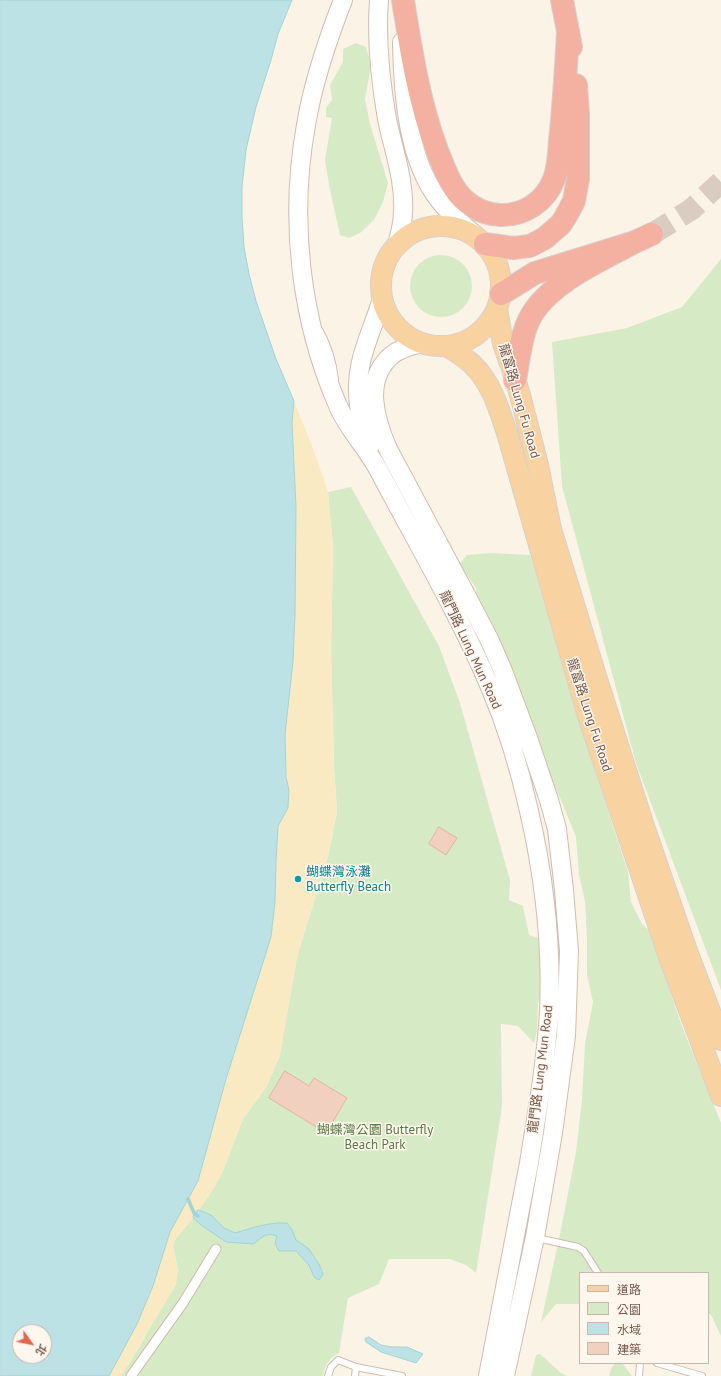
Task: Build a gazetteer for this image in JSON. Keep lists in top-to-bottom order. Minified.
{"streets":{"main road":["龍富路 Lung Fu Road","龍門路 Lung Mun Road"]},"crossings":[["龍富路 Lung Fu Road","龍門路 Lung Mun Road"]],"parks":["蝴蝶灣公園 Butterfly Beach Park"],"places":["蝴蝶灣泳灘 Butterfly Beach"],"legend":["道路","公園","水域","建築"],"north":"bottom right"}
